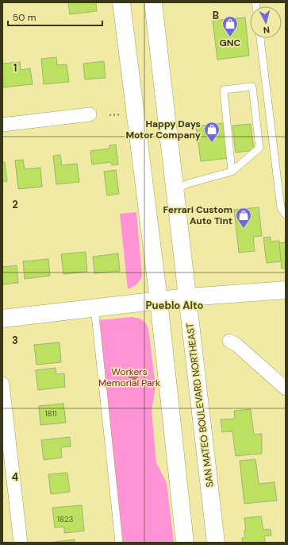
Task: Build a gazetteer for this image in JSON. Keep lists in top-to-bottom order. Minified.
{"streets":{"main road":["SAN MATEO BOULEVARD NORTHEAST"]},"districts":["Pueblo Alto"],"parks":["Workers Memorial Park"],"places":{"shop":["GNC","Happy Days Motor Company","Ferrari Custom Auto Tint"]},"house_numbers":["1811","1823"],"scale_bar":"50 m","north":"bottom","grid":{"columns":["B"],"rows":["1","2","3","4"]}}
